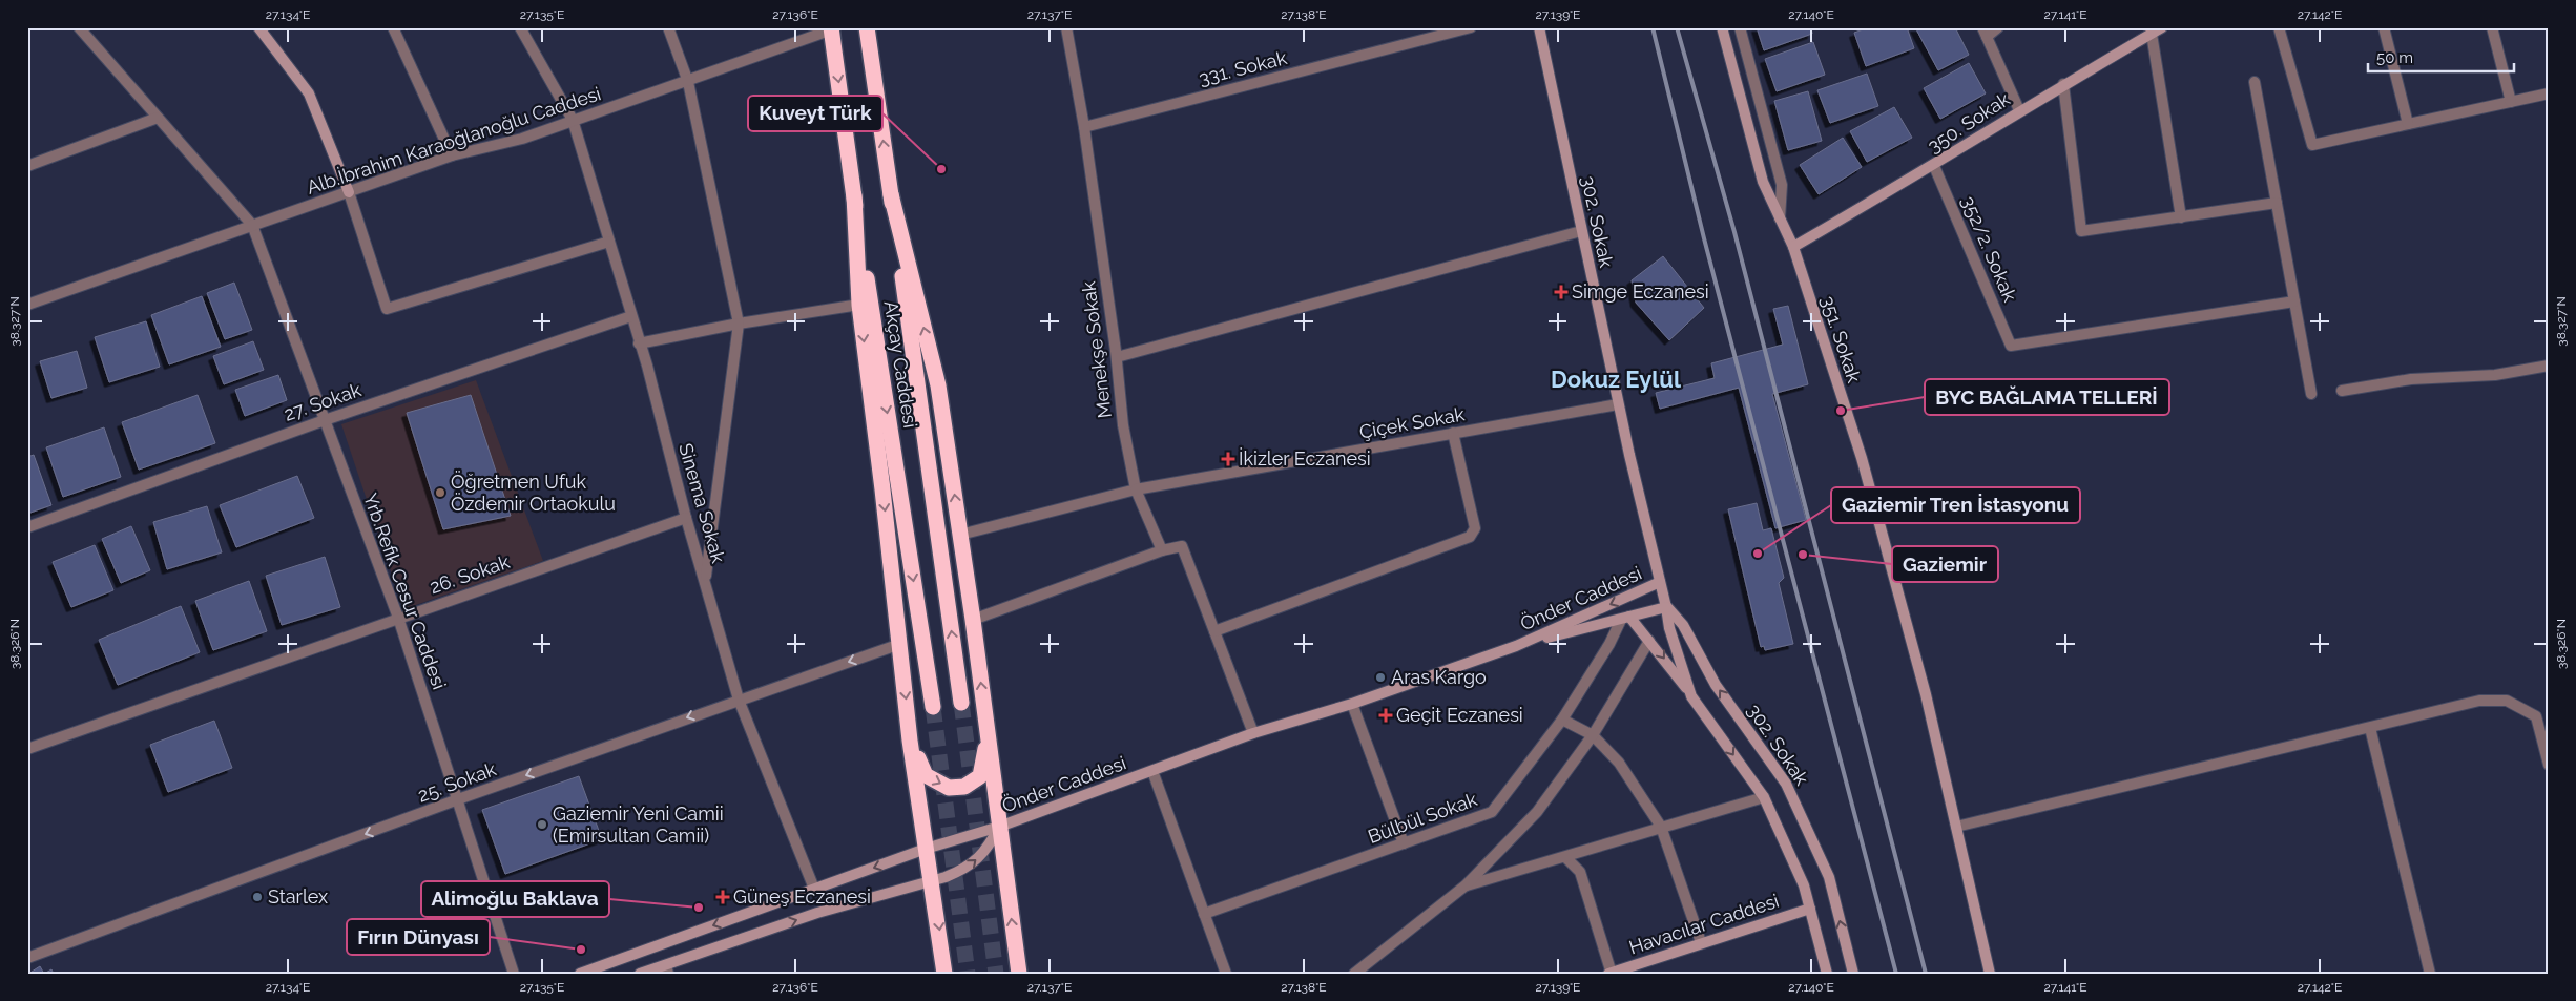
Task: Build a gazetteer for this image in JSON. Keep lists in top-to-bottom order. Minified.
{"streets":{"highway":["Akçay Caddesi"],"street":["331. Sokak","350. Sokak","Alb.İbrahim Karaoğlanoğlu Caddesi","302. Sokak","352/2. Sokak","351. Sokak","Menekşe Sokak","27. Sokak","Çiçek Sokak","Sinema Sokak","26. Sokak","Yrb.Refik Cesur Caddesi","Önder Caddesi","25. Sokak","Bülbül Sokak","Havacılar Caddesi"]},"crossings":[["331. Sokak","Menekşe Sokak"],["350. Sokak","352/2. Sokak"],["350. Sokak","351. Sokak"],["Alb.İbrahim Karaoğlanoğlu Caddesi","Akçay Caddesi"],["Alb.İbrahim Karaoğlanoğlu Caddesi","Sinema Sokak"],["Alb.İbrahim Karaoğlanoğlu Caddesi","Yrb.Refik Cesur Caddesi"],["302. Sokak","Çiçek Sokak"],["302. Sokak","Önder Caddesi"],["302. Sokak","Havacılar Caddesi"],["Menekşe Sokak","Çiçek Sokak"],["27. Sokak","Sinema Sokak"],["27. Sokak","Yrb.Refik Cesur Caddesi"],["Sinema Sokak","26. Sokak"],["Sinema Sokak","25. Sokak"],["26. Sokak","Yrb.Refik Cesur Caddesi"],["Yrb.Refik Cesur Caddesi","25. Sokak"],["Önder Caddesi","Bülbül Sokak"]],"one_way":["25. Sokak"],"districts":["Dokuz Eylül"],"places":{"other":["Kuveyt Türk","BYC BAĞLAMA TELLERİ","Öğretmen Ufuk Özdemir Ortaokulu","Gaziemir Tren İstasyonu","Gaziemir","Aras Kargo","Gaziemir Yeni Camii (Emirsultan Camii)","Starlex","Alimoğlu Baklava","Fırın Dünyası"],"health":["Simge Eczanesi","İkizler Eczanesi","Geçit Eczanesi","Güneş Eczanesi"]},"scale_bar":"50 m","coordinates":["27.134°E","27.135°E","27.136°E","27.137°E","27.138°E","27.139°E","27.140°E","27.141°E","27.142°E","38.327°N","38.326°N"]}
